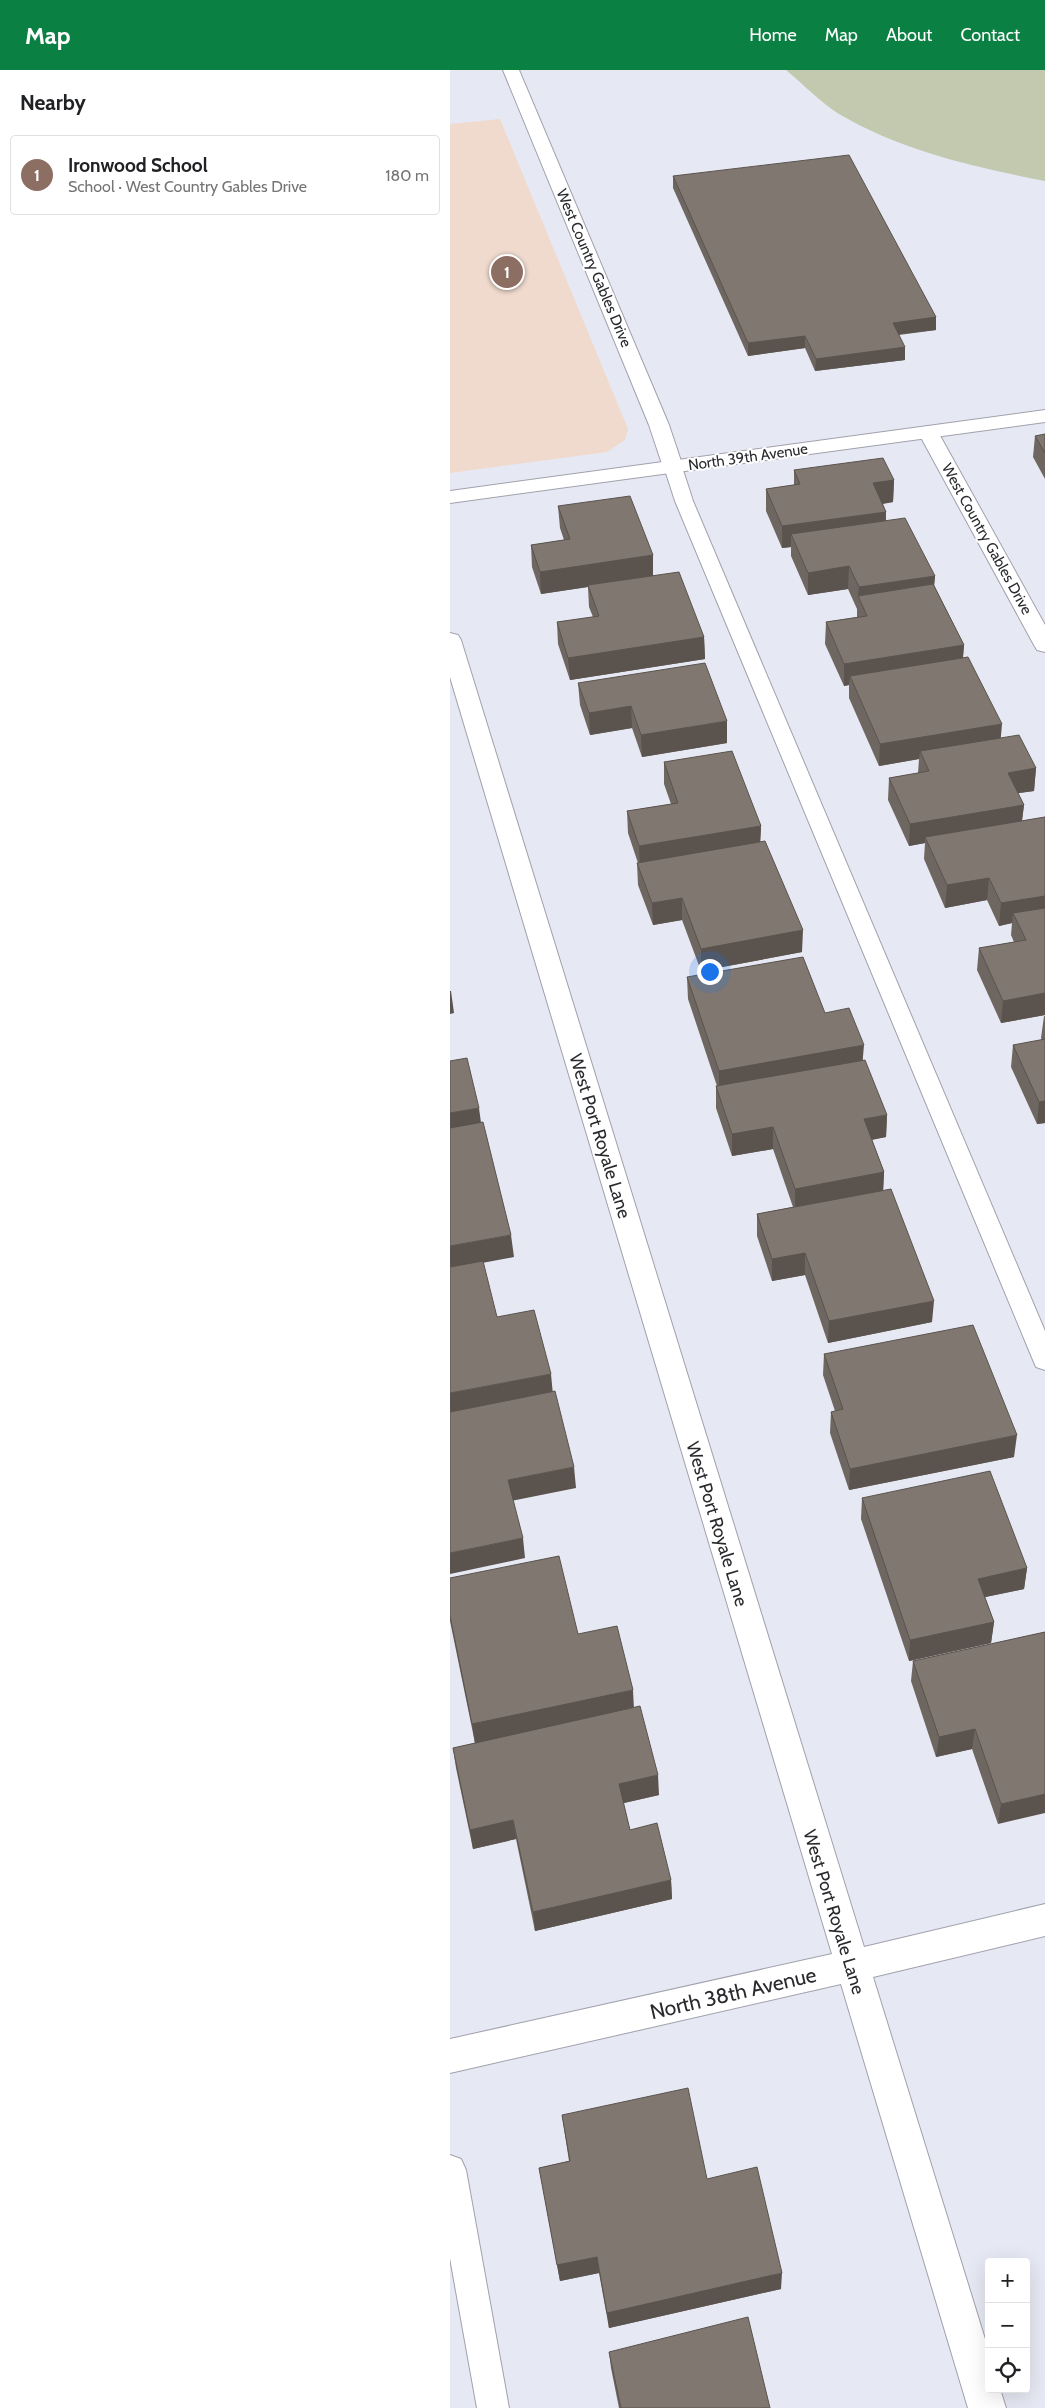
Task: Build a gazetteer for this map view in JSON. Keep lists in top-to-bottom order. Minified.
{"streets":{"street":["West Country Gables Drive","North 39th Avenue","West Port Royale Lane","North 38th Avenue"]},"crossings":[["West Country Gables Drive","North 39th Avenue"],["West Port Royale Lane","North 38th Avenue"]],"page":{"header":"Map","nav":["Home","Map","About","Contact"],"heading":"Nearby","list":[{"mark":"1","name":"Ironwood School","note":"School · West Country Gables Drive","value":"180 m"}],"pins":"1","map_buttons":["+","−"]}}
